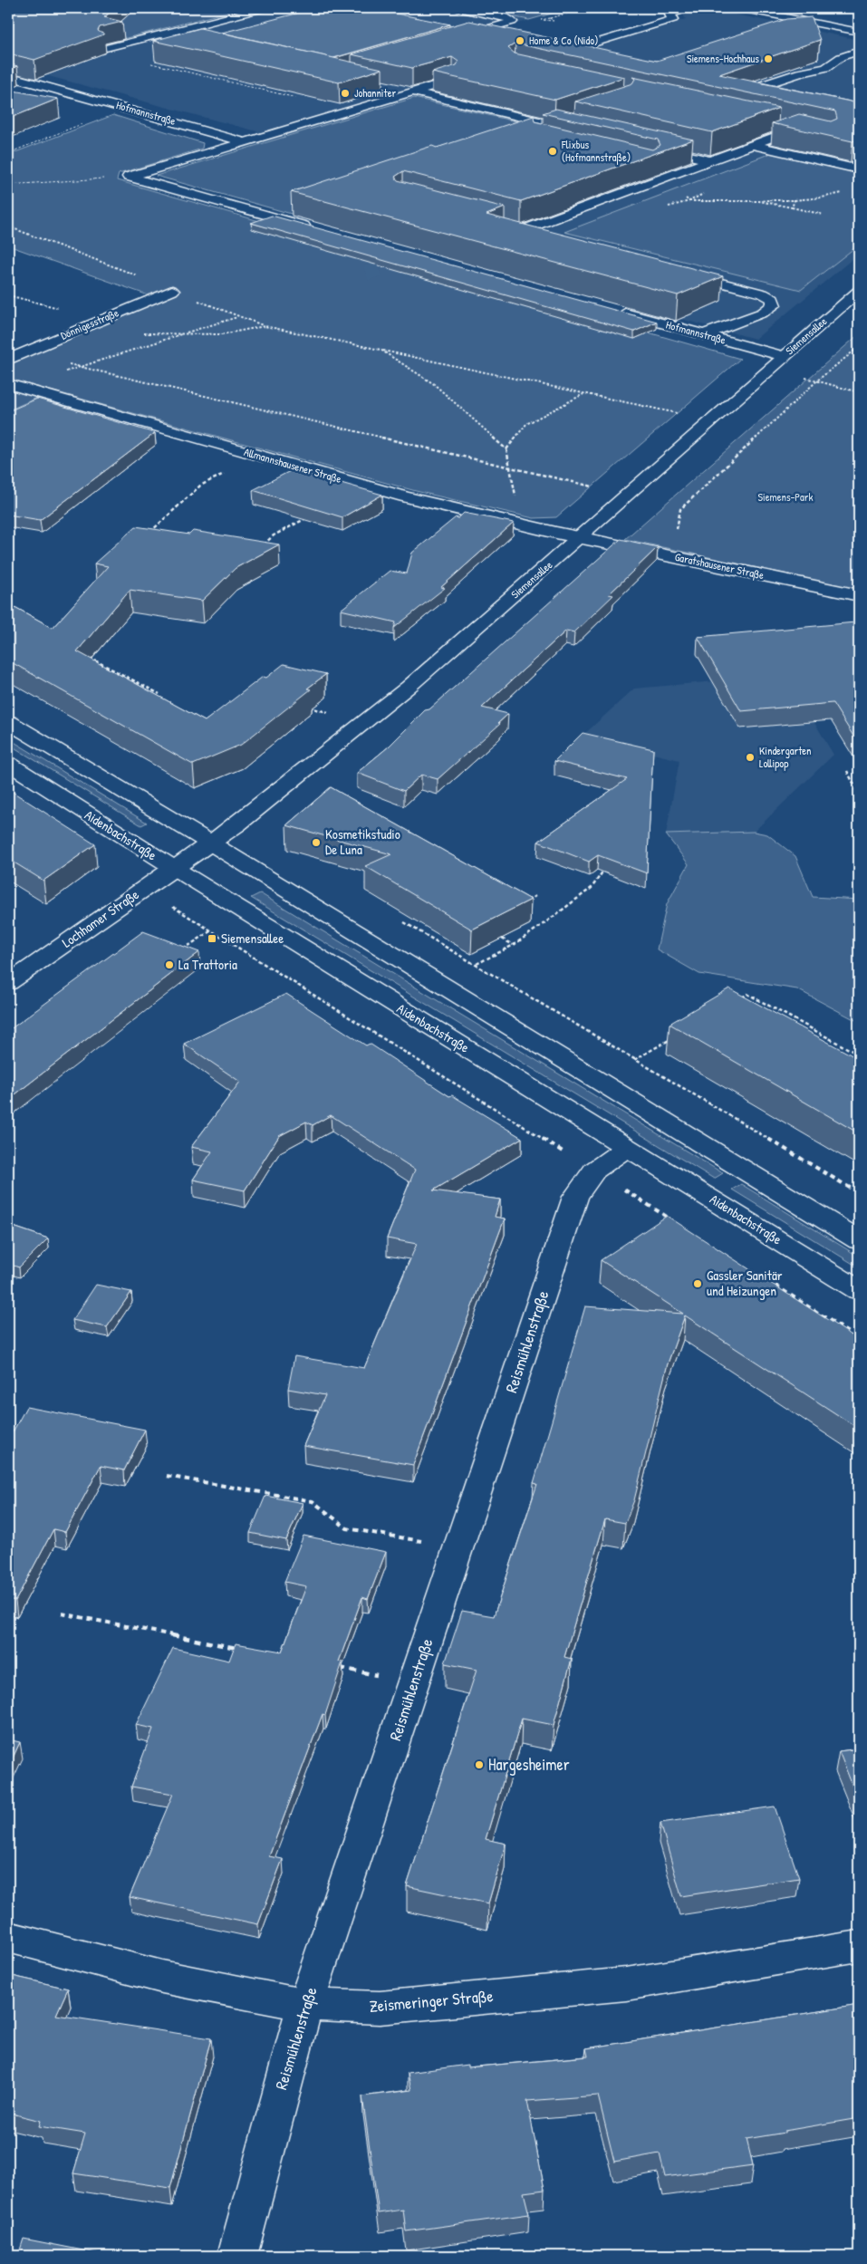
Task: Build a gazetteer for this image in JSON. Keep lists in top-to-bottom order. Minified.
{"streets":{"street":["Hofmannstraße","Dönnigesstraße","Siemensallee","Allmannshausener Straße","Garatshausener Straße","Aidenbachstraße","Lochhamer Straße","Reismühlenstraße","Zeismeringer Straße"]},"crossings":[["Hofmannstraße","Siemensallee"],["Siemensallee","Allmannshausener Straße"],["Siemensallee","Garatshausener Straße"],["Siemensallee","Lochhamer Straße"],["Allmannshausener Straße","Garatshausener Straße"],["Aidenbachstraße","Lochhamer Straße"],["Aidenbachstraße","Reismühlenstraße"],["Reismühlenstraße","Zeismeringer Straße"]],"parks":["Siemens-Park"],"places":{"other":["Home & Co (Nido)","Siemens-Hochhaus","Johanniter","Flixbus (Hofmannstraße)","Kindergarten Lollipop","Kosmetikstudio De Luna","La Trattoria","Gassler Sanitär und Heizungen","Hargesheimer"],"transit":["Siemensallee"]}}
